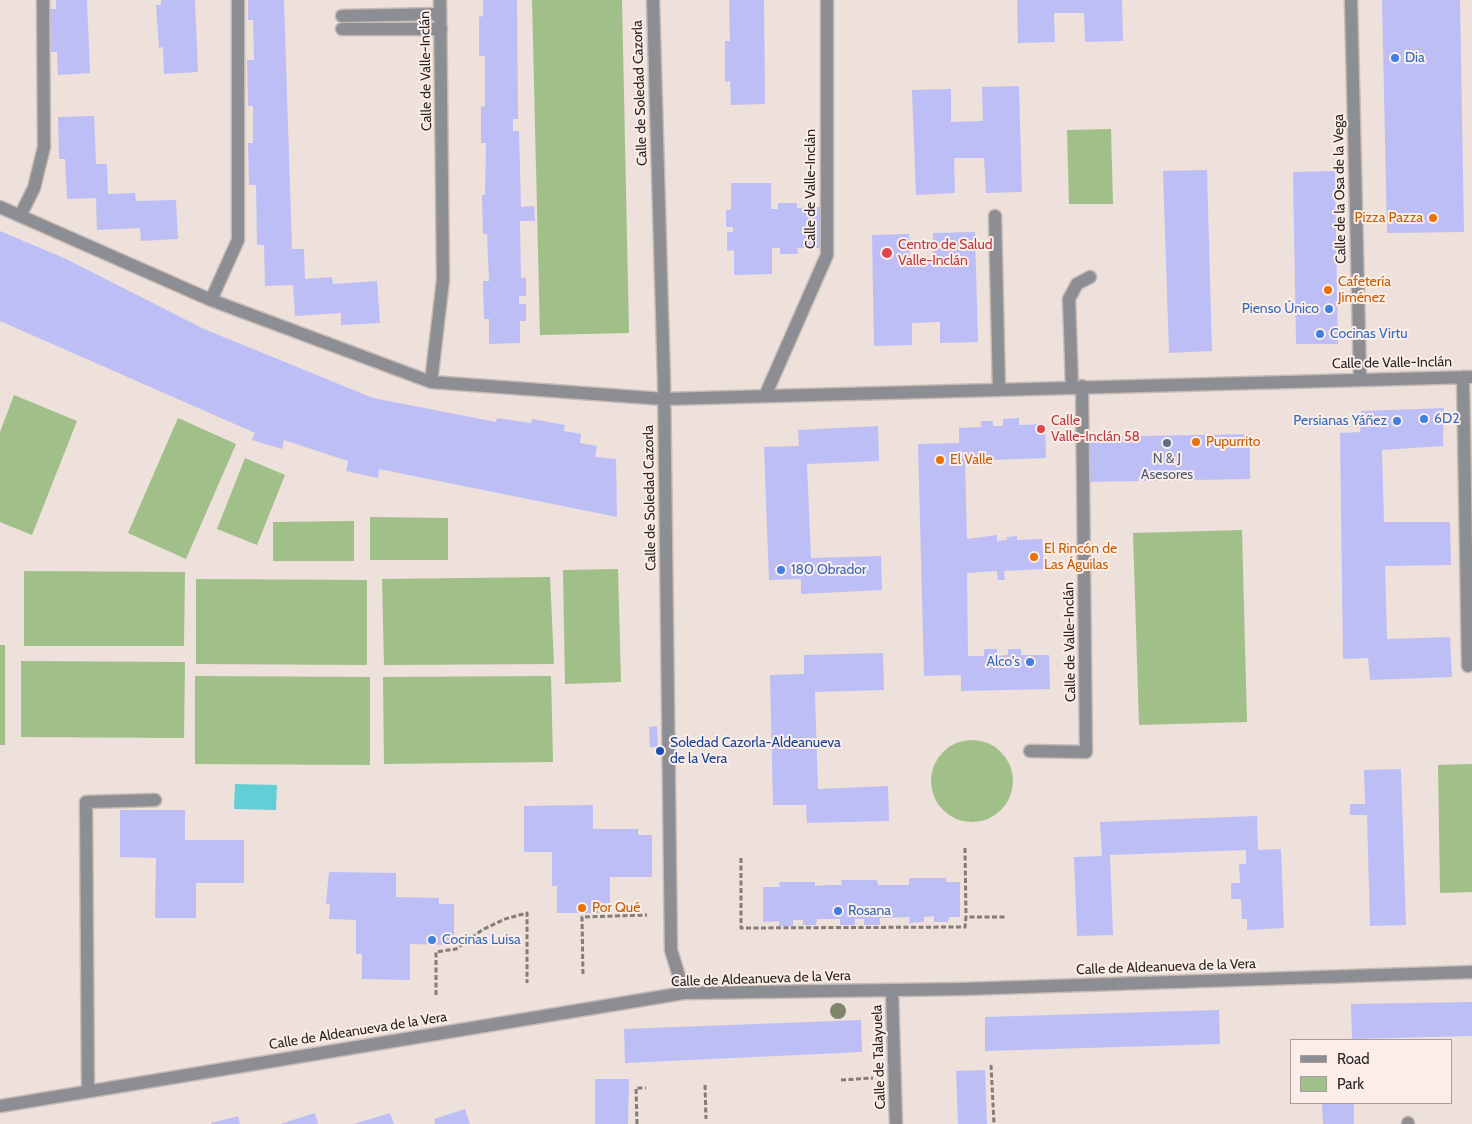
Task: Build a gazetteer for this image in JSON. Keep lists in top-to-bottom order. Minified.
{"streets":{"street":["Calle de Valle-Inclán","Calle de Soledad Cazorla","Calle de la Osa de la Vega","Calle de Aldeanueva de la Vera","Calle de Talayuela"]},"crossings":[["Calle de Valle-Inclán","Calle de Soledad Cazorla"],["Calle de Valle-Inclán","Calle de la Osa de la Vega"],["Calle de Soledad Cazorla","Calle de Aldeanueva de la Vera"],["Calle de Aldeanueva de la Vera","Calle de Talayuela"]],"places":["Dia","Pizza Pazza","Centro de Salud Valle-Inclán","Cafetería Jiménez","Pienso Único","Cocinas Virtu","6D2","Persianas Yáñez","Calle Valle-Inclán 58","Pupurrito","N & J Asesores","El Valle","El Rincón de Las Águilas","180 Obrador","Alco's","Soledad Cazorla-Aldeanueva de la Vera","Por Qué","Rosana","Cocinas Luisa"],"legend":["Road","Park"]}
